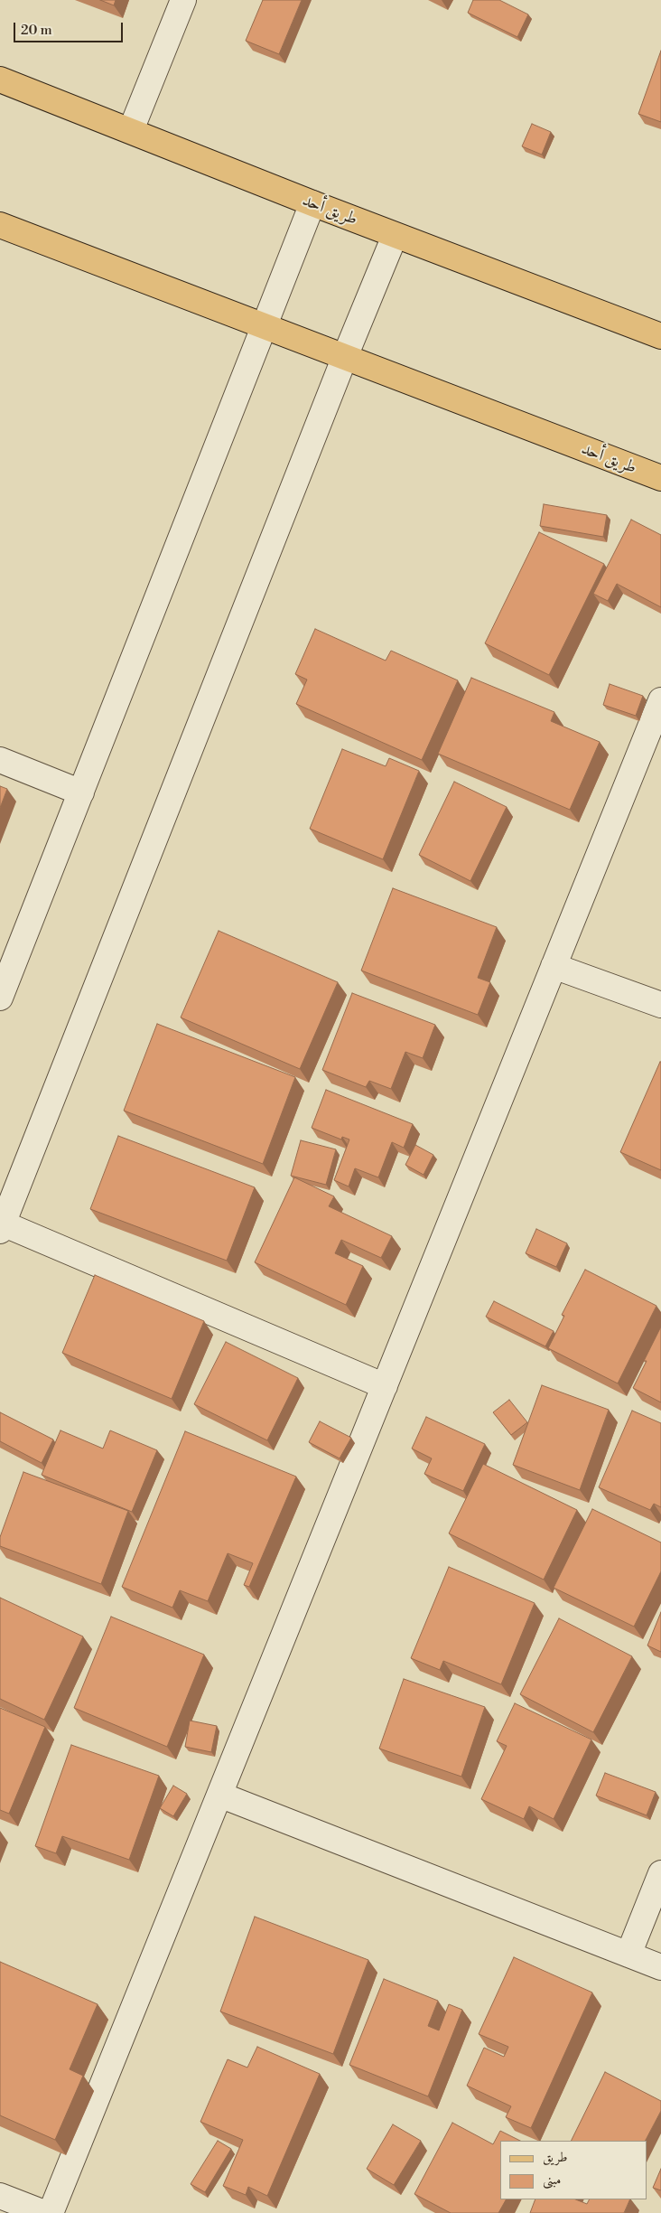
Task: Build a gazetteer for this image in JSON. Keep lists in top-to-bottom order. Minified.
{"streets":{"main road":["طريق أحد"]},"legend":["طريق","مبنى"],"scale_bar":"20 m"}
